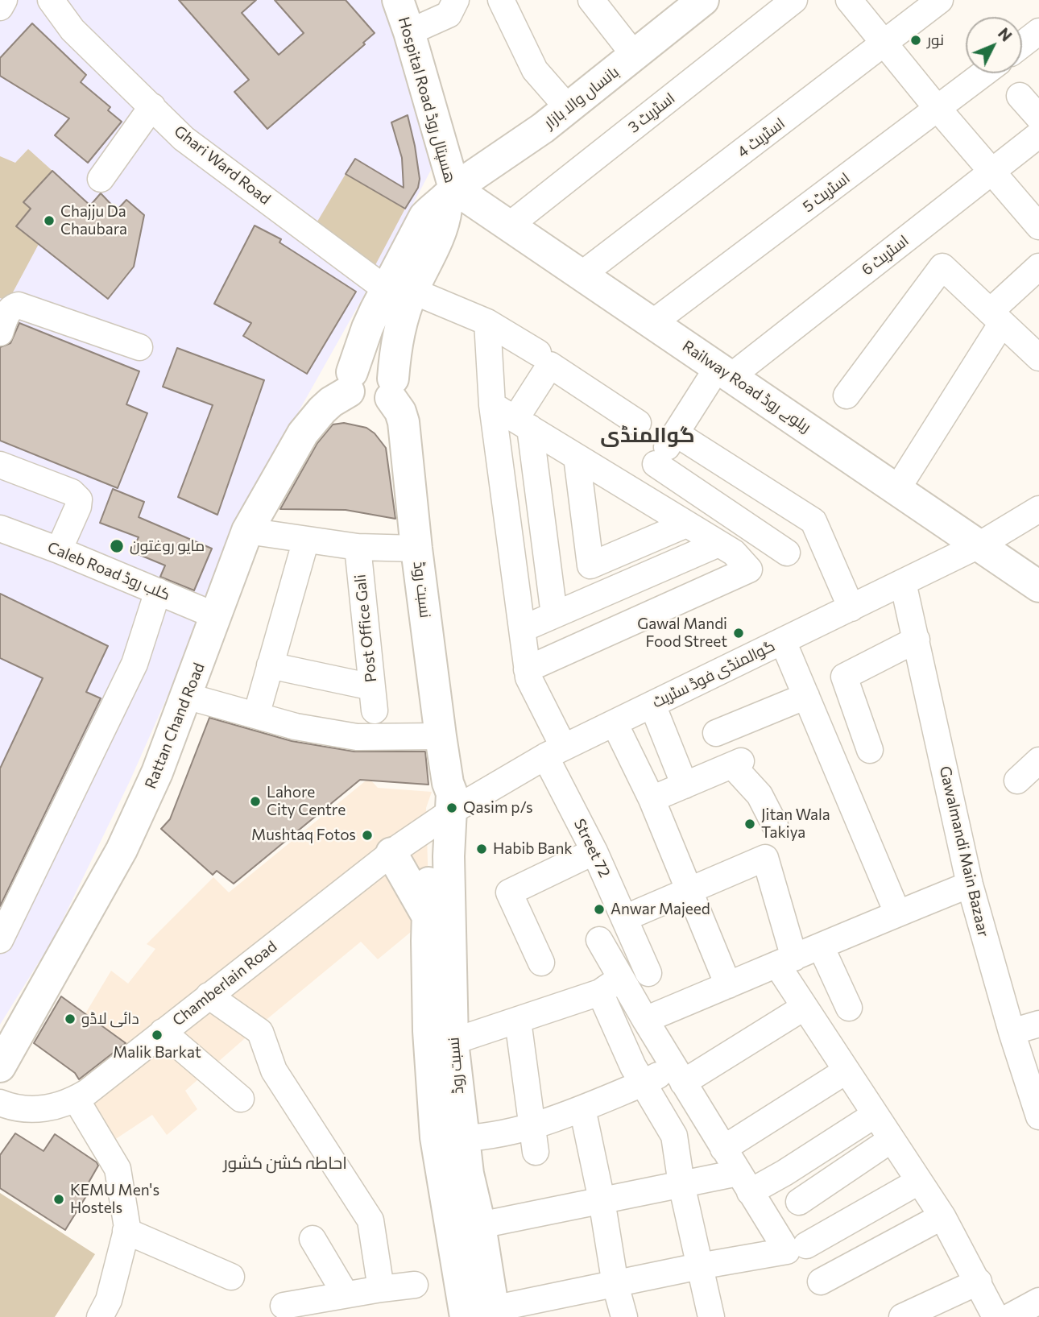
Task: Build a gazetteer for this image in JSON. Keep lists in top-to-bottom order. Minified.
{"streets":{"main road":["بانساں والا بازار","Hospital Road ھسپتال روڈ","Railway Road ریلوے روڈ","نسبت روڈ","Rattan Chand Road"],"street":["اسٹریٹ 3","اسٹریٹ 4","Ghari Ward Road","اسٹریٹ 5","اسٹریٹ 6","Caleb Road کلب روڈ","Post Office Gali","گوالمنڈی فوڈ سٹریٹ","Street 72","Gawalmandi Main Bazaar","Chamberlain Road"]},"crossings":[["بانساں والا بازار","Hospital Road ھسپتال روڈ"],["بانساں والا بازار","Railway Road ریلوے روڈ"],["Hospital Road ھسپتال روڈ","Ghari Ward Road"],["Hospital Road ھسپتال روڈ","Railway Road ریلوے روڈ"],["Hospital Road ھسپتال روڈ","نسبت روڈ"],["Hospital Road ھسپتال روڈ","Rattan Chand Road"],["اسٹریٹ 3","Railway Road ریلوے روڈ"],["اسٹریٹ 4","Railway Road ریلوے روڈ"],["Ghari Ward Road","Street 72"],["اسٹریٹ 5","Railway Road ریلوے روڈ"],["اسٹریٹ 6","Railway Road ریلوے روڈ"],["Railway Road ریلوے روڈ","گوالمنڈی فوڈ سٹریٹ"],["Caleb Road کلب روڈ","Rattan Chand Road"],["نسبت روڈ","گوالمنڈی فوڈ سٹریٹ"],["نسبت روڈ","Chamberlain Road"],["گوالمنڈی فوڈ سٹریٹ","Street 72"],["گوالمنڈی فوڈ سٹریٹ","Gawalmandi Main Bazaar"],["گوالمنڈی فوڈ سٹریٹ","Chamberlain Road"]],"districts":["گوالمنڈی","احاطہ کشن کشور"],"places":["نور","Chajju Da Chaubara","مایو روغتون","Gawal Mandi Food Street","Lahore City Centre","Qasim p/s","Jitan Wala Takiya","Mushtaq Fotos","Habib Bank","Anwar Majeed","دائی لاڈو","Malik Barkat","KEMU Men's Hostels"],"north":"top right"}
